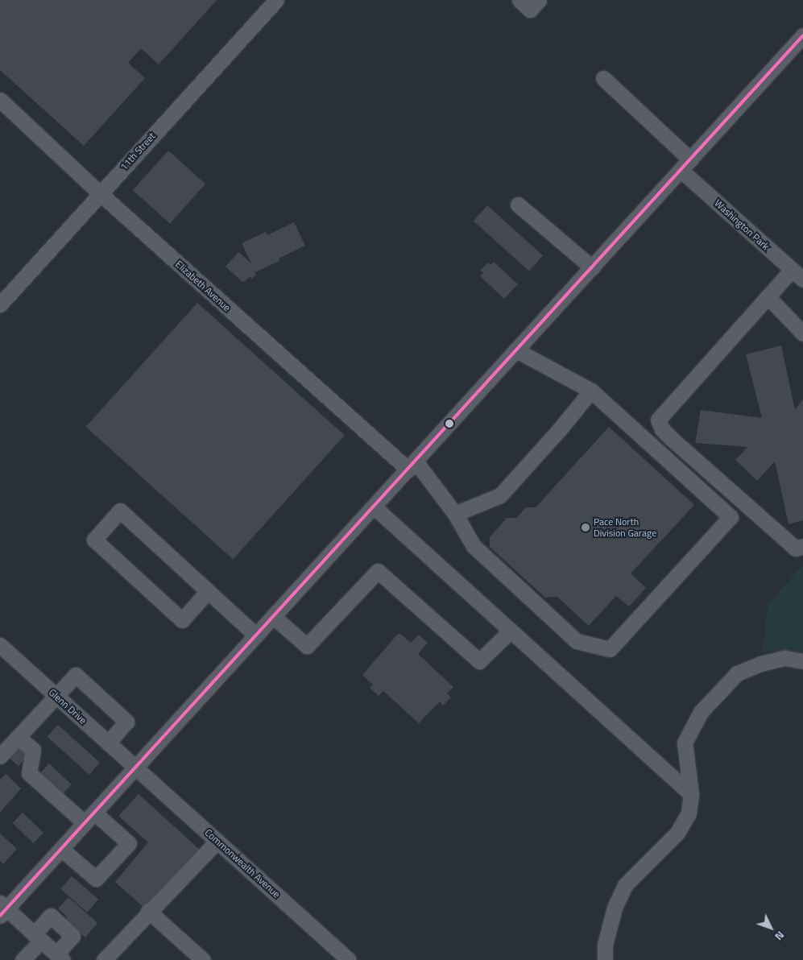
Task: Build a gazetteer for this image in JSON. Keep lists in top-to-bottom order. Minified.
{"streets":{"street":["11th Street","Washington Park","Elizabeth Avenue","Glenn Drive","Commonwealth Avenue"]},"crossings":[["11th Street","Elizabeth Avenue"],["Glenn Drive","Commonwealth Avenue"]],"places":["Pace North Division Garage"],"north":"bottom right"}
